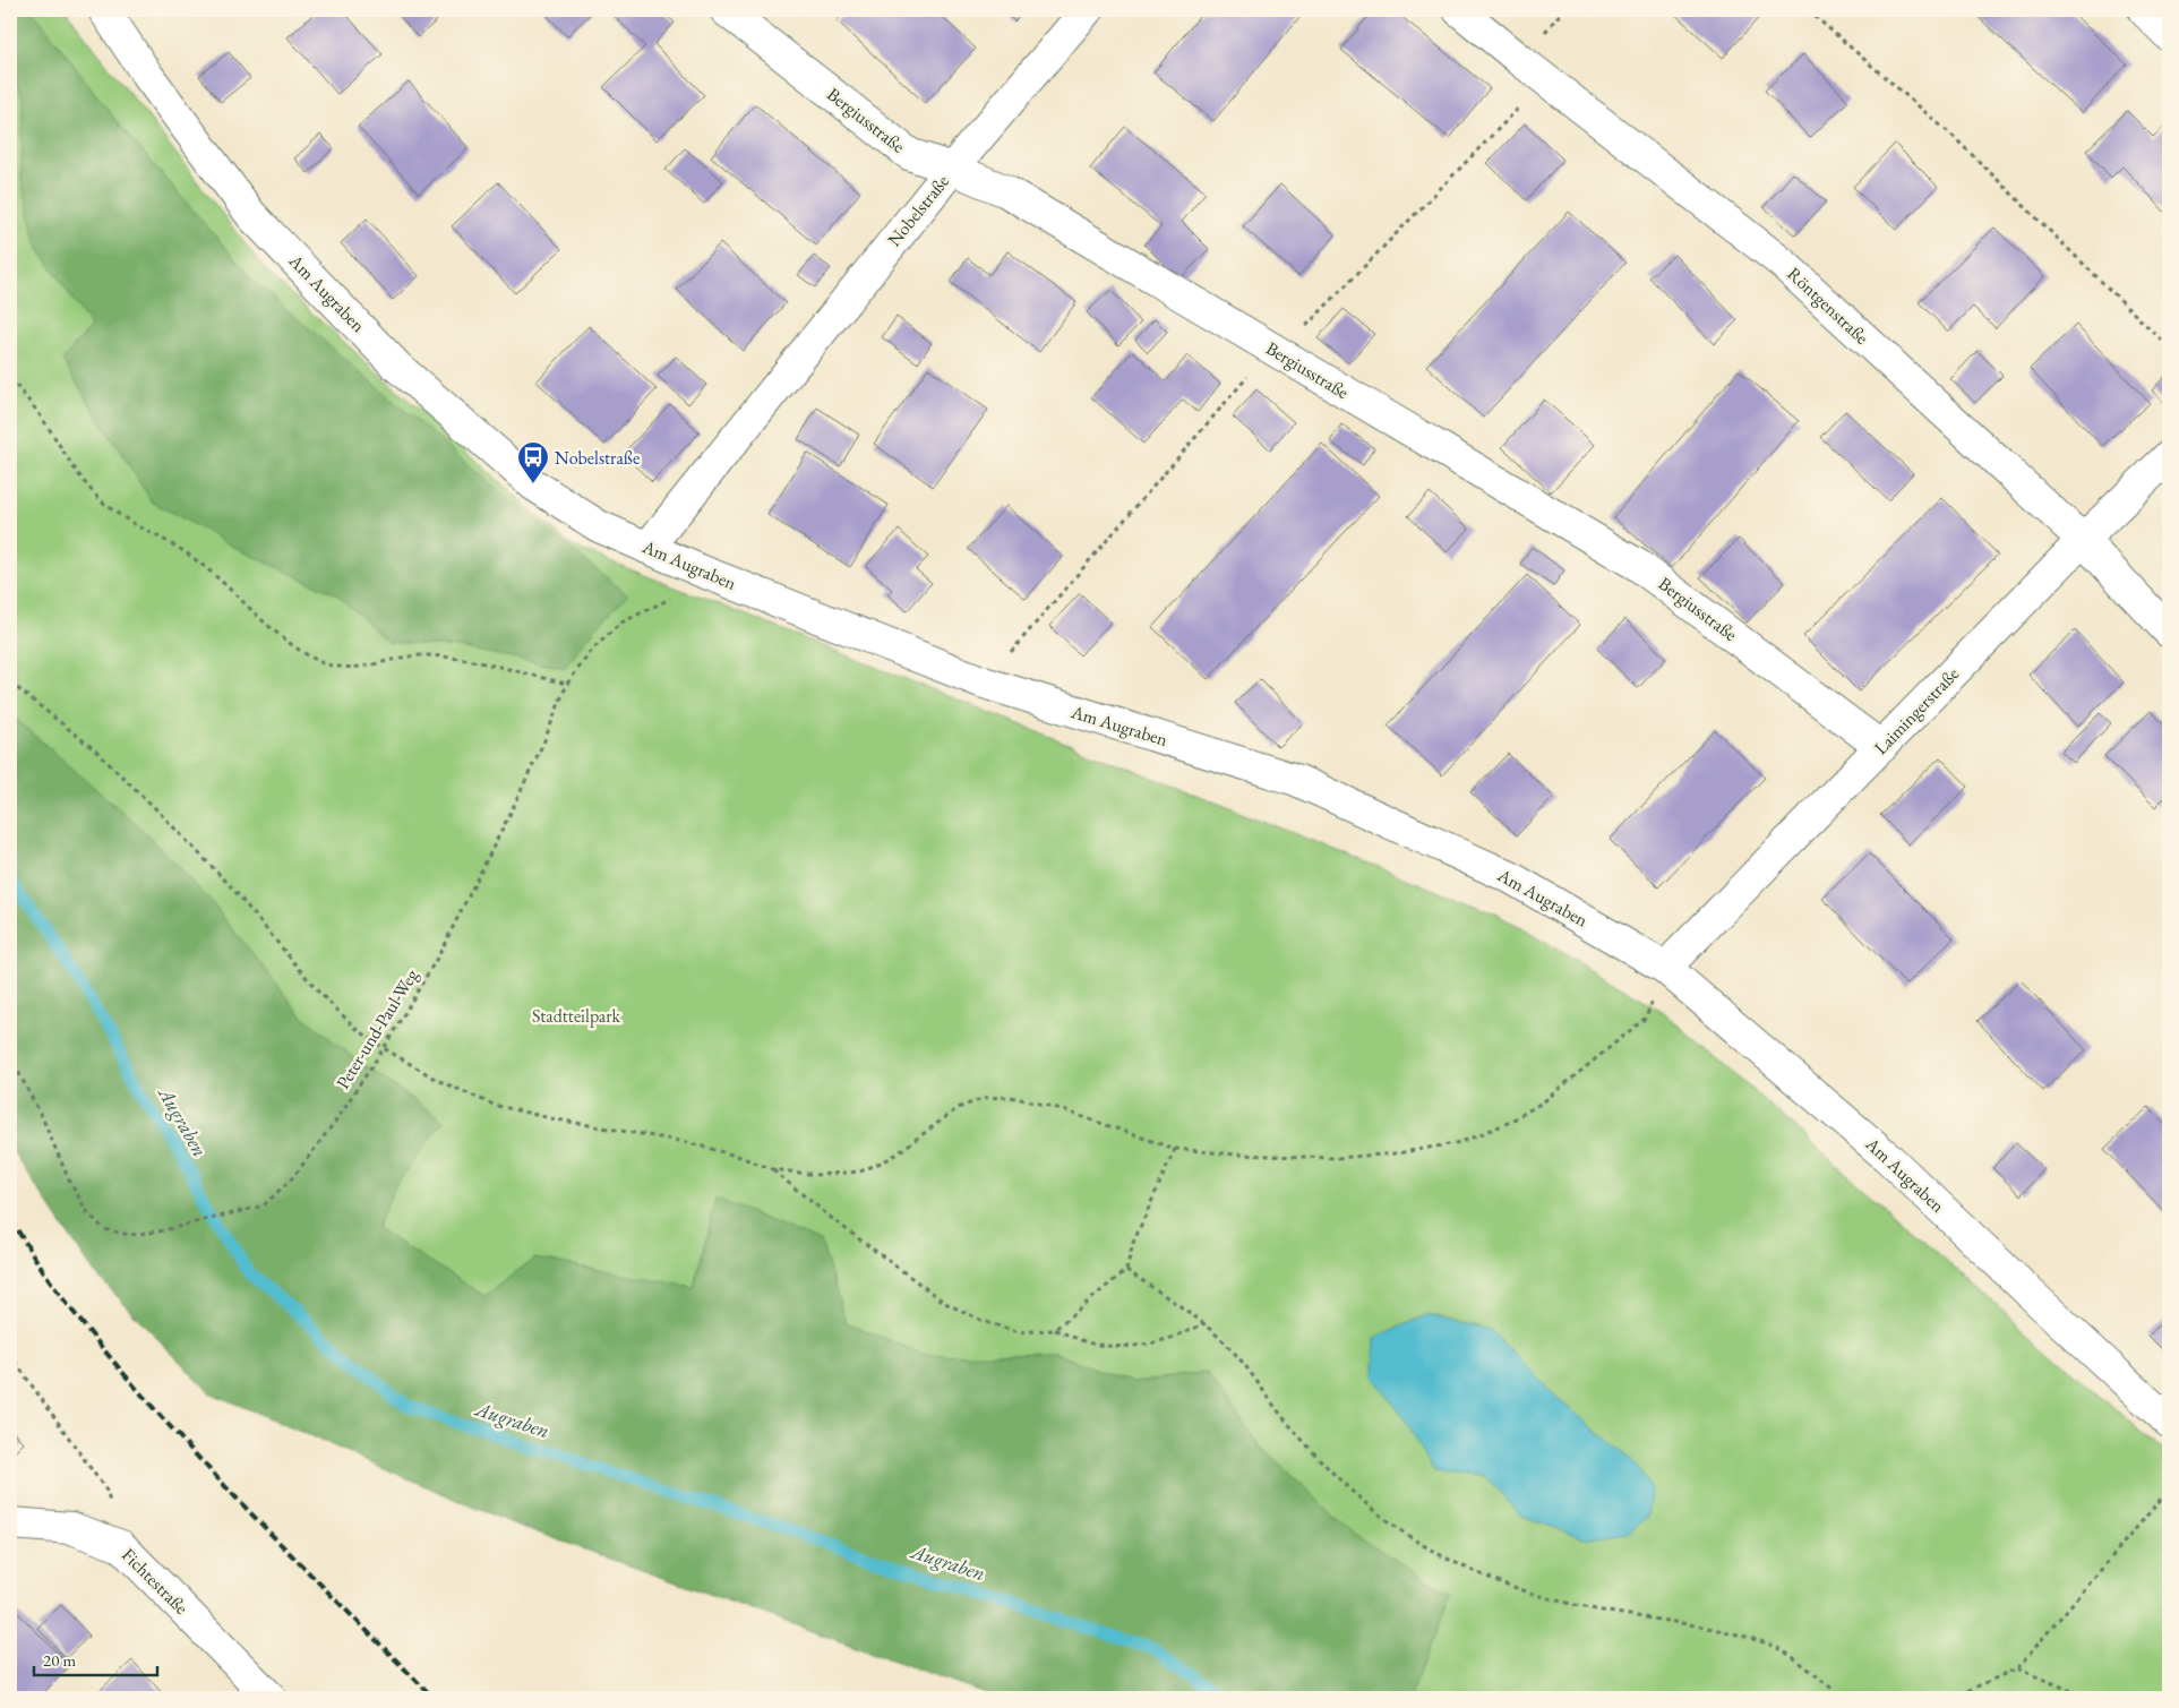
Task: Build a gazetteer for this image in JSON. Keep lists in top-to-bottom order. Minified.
{"streets":{"street":["Bergiusstraße","Nobelstraße","Am Augraben","Röntgenstraße","Laimingerstraße","Fichtestraße"],"path":["Peter-und-Paul-Weg"]},"crossings":[["Bergiusstraße","Nobelstraße"],["Bergiusstraße","Laimingerstraße"],["Nobelstraße","Am Augraben"],["Am Augraben","Laimingerstraße"],["Am Augraben","Peter-und-Paul-Weg"],["Röntgenstraße","Laimingerstraße"]],"water":["Augraben"],"parks":["Stadtteilpark"],"places":{"bus stop":["Nobelstraße"]},"scale_bar":"20 m"}
